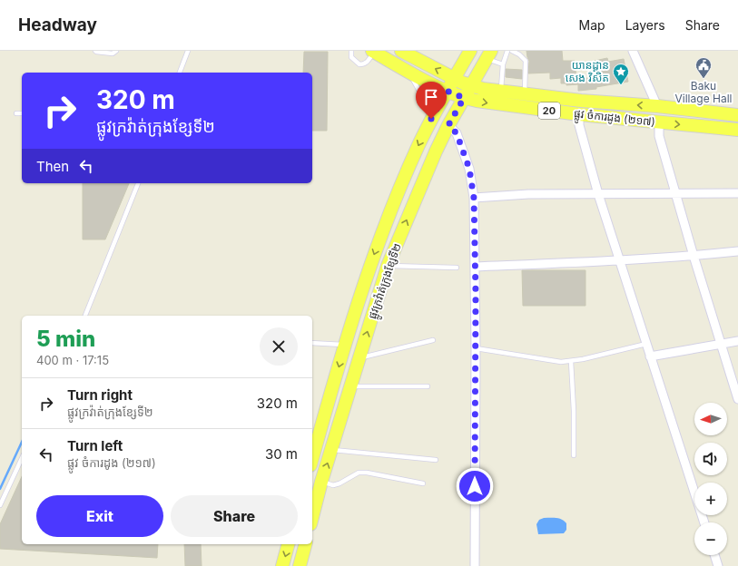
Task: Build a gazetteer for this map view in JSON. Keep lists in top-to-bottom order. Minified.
{"streets":{"main road":["20","ផ្លូវ ចំការដូង (២១៧)","ផ្លូវក្រវ៉ាត់ក្រុងខ្សែទី២"]},"crossings":[["ផ្លូវ ចំការដូង (២១៧)","ផ្លូវក្រវ៉ាត់ក្រុងខ្សែទី២"]],"places":{"public building":["Baku Village Hall"],"place":["យានដ្ឋាន សេង វិសិត"]},"north":"left","page":{"header":"Headway","nav":["Map","Layers","Share"],"turn":["320 m","ផ្លូវក្រវ៉ាត់ក្រុងខ្សែទី២"],"then":"Then","heading":["5 min","400 m · 17:15"],"list":[{"name":"Turn right","note":"ផ្លូវក្រវ៉ាត់ក្រុងខ្សែទី២","value":"320 m"},{"name":"Turn left","note":"ផ្លូវ ចំការដូង (២១៧)","value":"30 m"}],"map_buttons":["+","−"],"buttons":["Exit","Share"]}}
